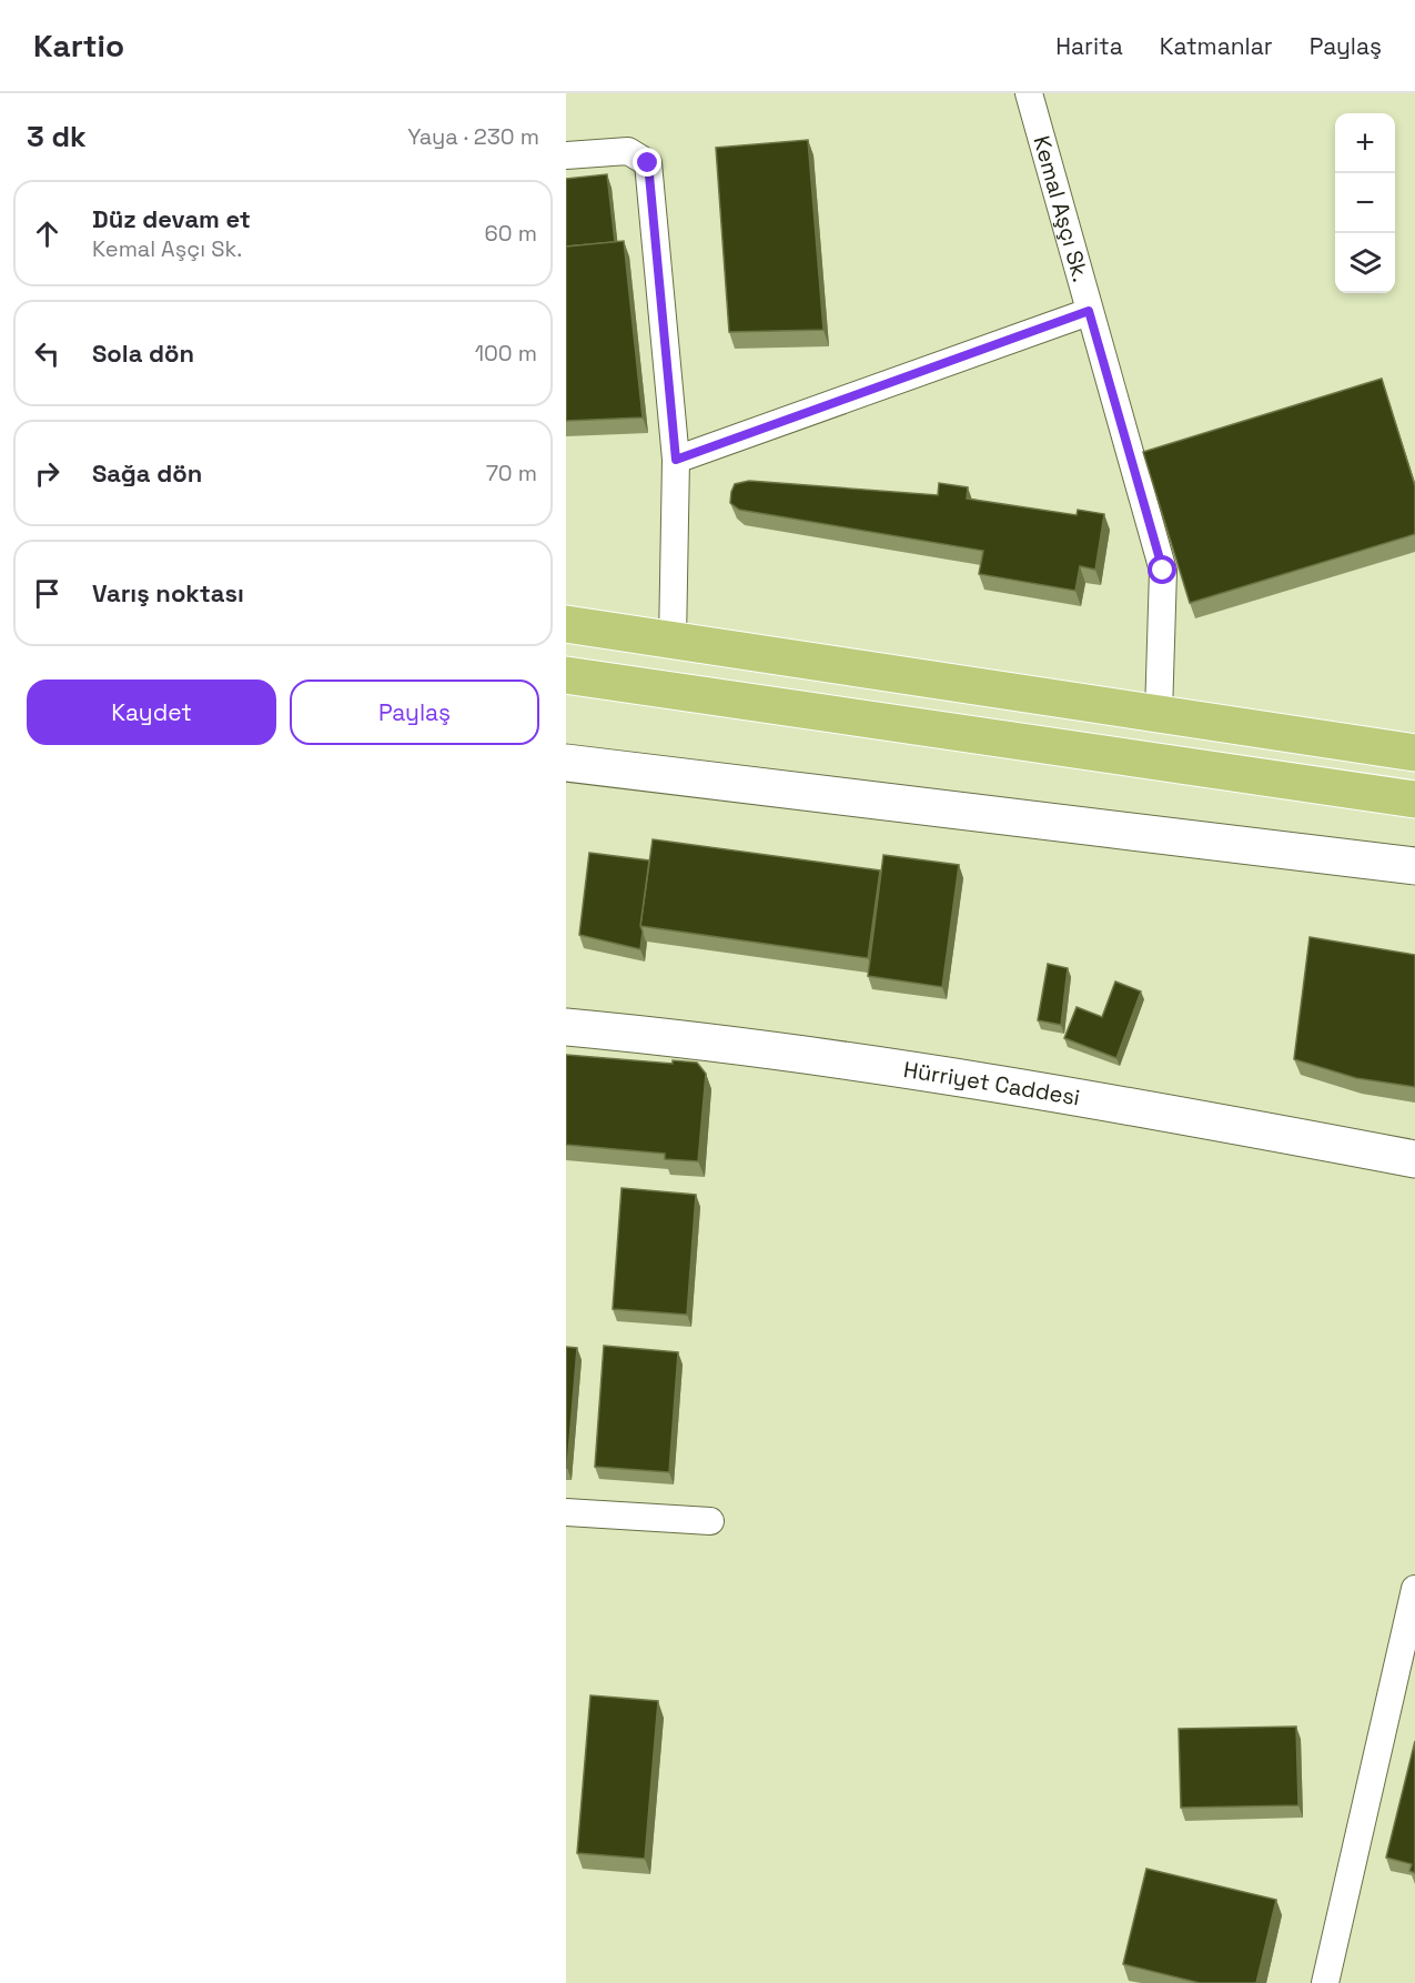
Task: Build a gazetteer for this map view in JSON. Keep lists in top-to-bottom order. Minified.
{"streets":{"main road":["Hürriyet Caddesi"],"street":["Kemal Aşçı Sk."]},"page":{"header":"Kartio","nav":["Harita","Katmanlar","Paylaş"],"heading":["3 dk","Yaya · 230 m"],"map_buttons":["+","−"],"list":[["Düz devam et","Kemal Aşçı Sk.","60 m"],["Sola dön","100 m"],["Sağa dön","70 m"],"Varış noktası"],"buttons":["Kaydet","Paylaş"]}}
